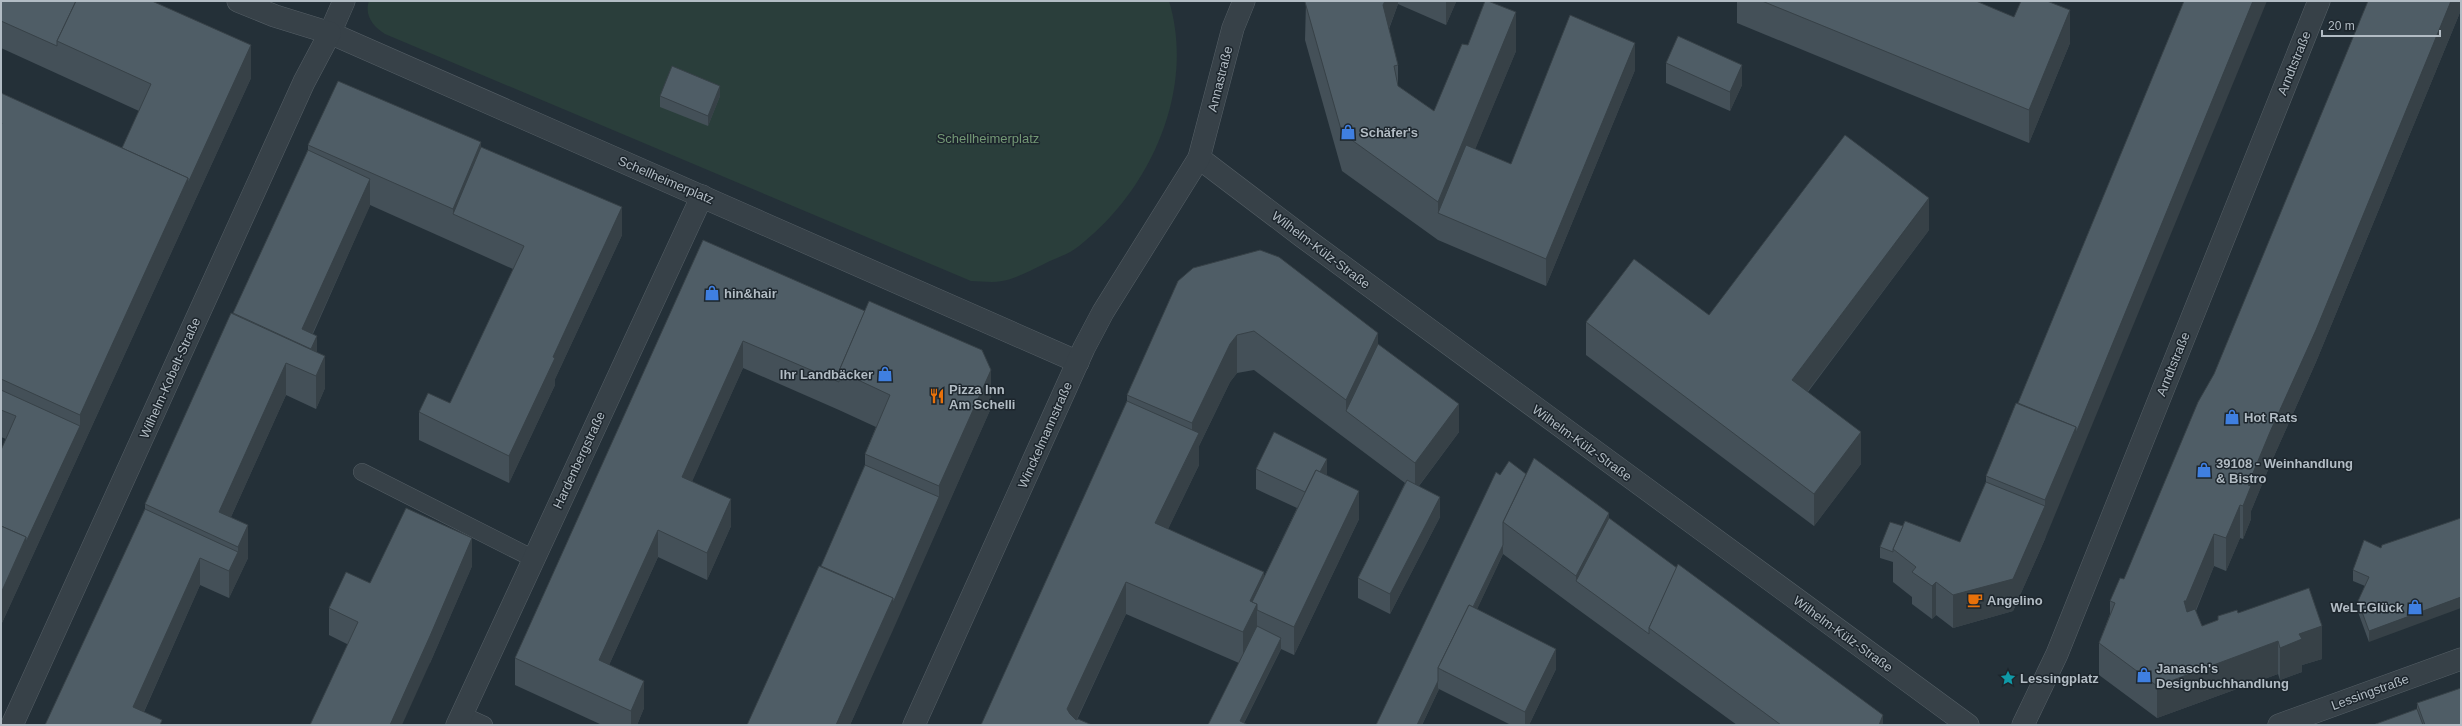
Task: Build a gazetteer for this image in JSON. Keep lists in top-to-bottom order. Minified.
{"streets":{"street":["Arndtstraße","Annastraße","Schellheimerplatz","Wilhelm-Külz-Straße","Wilhelm-Kobelt-Straße","Winckelmannstraße","Hardenbergstraße","Lessingstraße"]},"crossings":[["Annastraße","Wilhelm-Külz-Straße"],["Annastraße","Winckelmannstraße"],["Schellheimerplatz","Wilhelm-Kobelt-Straße"],["Schellheimerplatz","Winckelmannstraße"],["Schellheimerplatz","Hardenbergstraße"],["Wilhelm-Külz-Straße","Winckelmannstraße"]],"parks":["Schellheimerplatz"],"places":{"shop":["Schäfer's","hin&hair","Ihr Landbäcker","Hot Rats","39108 - Weinhandlung & Bistro","WeLT.Glück","Janasch's Designbuchhandlung"],"restaurant":["Pizza Inn Am Schelli"],"cafe":["Angelino"],"place":["Lessingplatz"]},"scale_bar":"20 m"}
